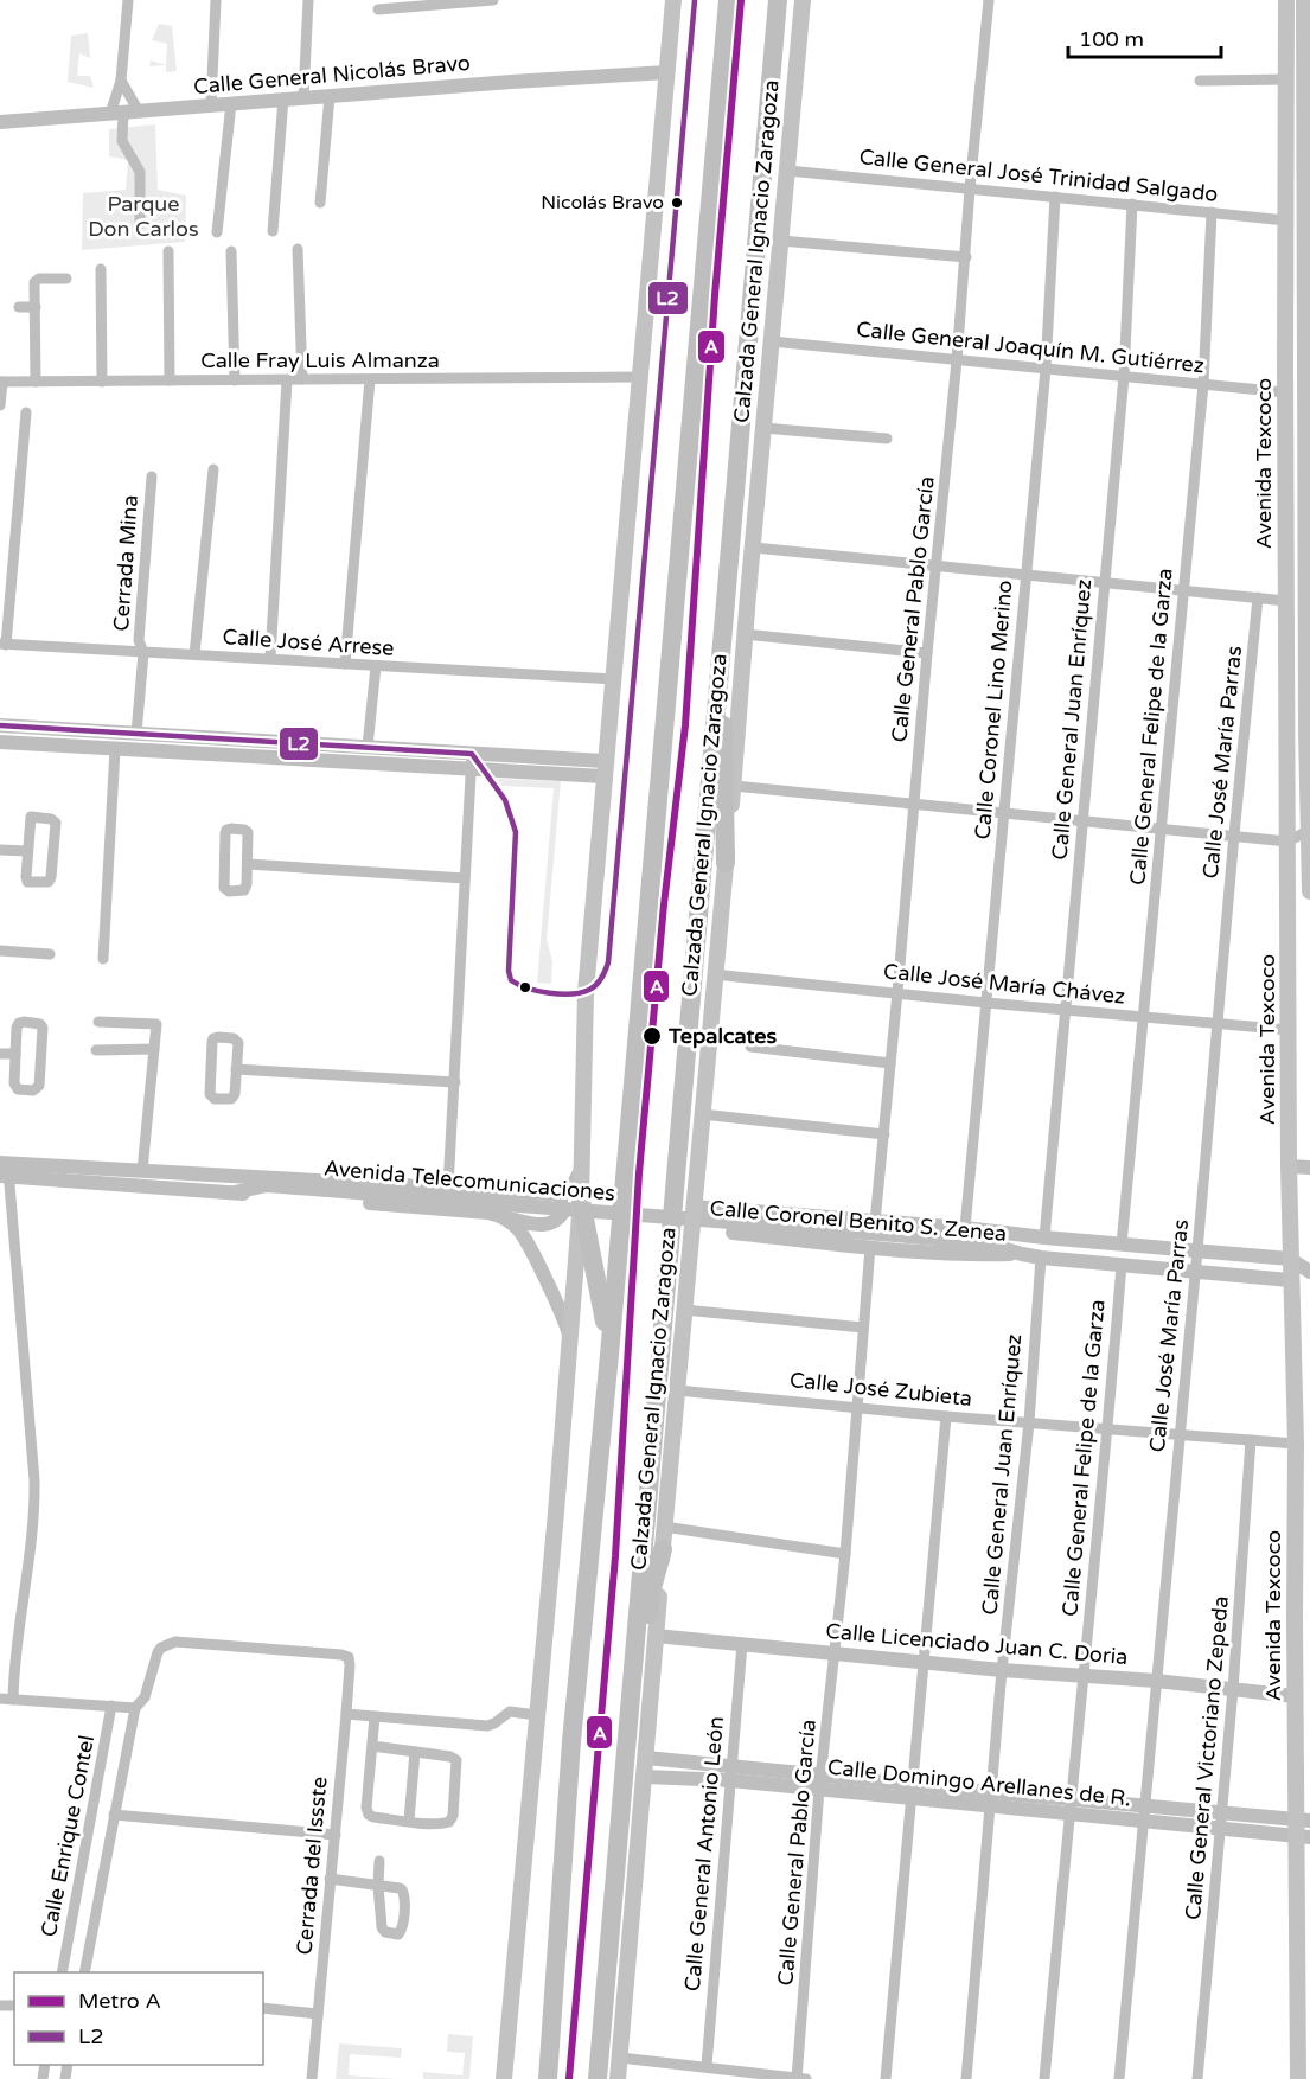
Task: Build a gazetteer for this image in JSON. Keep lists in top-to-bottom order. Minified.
{"streets":{"highway":["Calzada General Ignacio Zaragoza"],"main road":["Avenida Texcoco"],"street":["Calle General Nicolás Bravo","Calle General José Trinidad Salgado","Calle General Joaquín M. Gutiérrez","Calle Fray Luis Almanza","Cerrada Mina","Calle General Pablo García","Calle José Arrese","Calle Coronel Lino Merino","Calle General Juan Enríquez","Calle General Felipe de la Garza","Calle José María Parras","Calle José María Chávez","Avenida Telecomunicaciones","Calle Coronel Benito S. Zenea","Calle José Zubieta","Calle Licenciado Juan C. Doria","Calle General Victoriano Zepeda","Calle Domingo Arellanes de R.","Calle Enrique Contel","Calle General Antonio León","Cerrada del Issste"]},"crossings":[["Calle General José Trinidad Salgado","Calzada General Ignacio Zaragoza"],["Calle General José Trinidad Salgado","Avenida Texcoco"],["Calle General José Trinidad Salgado","Calle General Pablo García"],["Calle General José Trinidad Salgado","Calle Coronel Lino Merino"],["Calle General José Trinidad Salgado","Calle General Juan Enríquez"],["Calle General José Trinidad Salgado","Calle General Felipe de la Garza"],["Calzada General Ignacio Zaragoza","Calle General Joaquín M. Gutiérrez"],["Calzada General Ignacio Zaragoza","Calle José María Chávez"],["Calzada General Ignacio Zaragoza","Calle Coronel Benito S. Zenea"],["Calzada General Ignacio Zaragoza","Calle José Zubieta"],["Calzada General Ignacio Zaragoza","Calle Licenciado Juan C. Doria"],["Calzada General Ignacio Zaragoza","Calle Domingo Arellanes de R."],["Calle General Joaquín M. Gutiérrez","Avenida Texcoco"],["Calle General Joaquín M. Gutiérrez","Calle General Pablo García"],["Calle General Joaquín M. Gutiérrez","Calle Coronel Lino Merino"],["Calle General Joaquín M. Gutiérrez","Calle General Juan Enríquez"],["Calle General Joaquín M. Gutiérrez","Calle General Felipe de la Garza"],["Avenida Texcoco","Calle José María Chávez"],["Avenida Texcoco","Calle Coronel Benito S. Zenea"],["Avenida Texcoco","Calle José Zubieta"],["Avenida Texcoco","Calle Licenciado Juan C. Doria"],["Avenida Texcoco","Calle Domingo Arellanes de R."],["Cerrada Mina","Calle José Arrese"],["Calle General Pablo García","Calle José María Chávez"],["Calle General Pablo García","Calle Coronel Benito S. Zenea"],["Calle General Pablo García","Calle José Zubieta"],["Calle General Pablo García","Calle Licenciado Juan C. Doria"],["Calle General Pablo García","Calle Domingo Arellanes de R."],["Calle Coronel Lino Merino","Calle José María Chávez"],["Calle Coronel Lino Merino","Calle Coronel Benito S. Zenea"],["Calle General Juan Enríquez","Calle José María Chávez"],["Calle General Juan Enríquez","Calle Coronel Benito S. Zenea"],["Calle General Juan Enríquez","Calle José Zubieta"],["Calle General Juan Enríquez","Calle Licenciado Juan C. Doria"],["Calle General Juan Enríquez","Calle Domingo Arellanes de R."],["Calle General Felipe de la Garza","Calle José María Chávez"],["Calle General Felipe de la Garza","Calle Coronel Benito S. Zenea"],["Calle General Felipe de la Garza","Calle José Zubieta"],["Calle General Felipe de la Garza","Calle Licenciado Juan C. Doria"],["Calle General Felipe de la Garza","Calle Domingo Arellanes de R."],["Calle José María Parras","Calle José María Chávez"],["Calle José María Parras","Calle Coronel Benito S. Zenea"],["Calle José María Parras","Calle José Zubieta"],["Calle José María Parras","Calle Licenciado Juan C. Doria"],["Calle José María Parras","Calle Domingo Arellanes de R."],["Avenida Telecomunicaciones","Calle Coronel Benito S. Zenea"],["Calle José Zubieta","Calle General Victoriano Zepeda"],["Calle Licenciado Juan C. Doria","Calle General Victoriano Zepeda"],["Calle Licenciado Juan C. Doria","Calle General Antonio León"],["Calle General Victoriano Zepeda","Calle Domingo Arellanes de R."],["Calle Domingo Arellanes de R.","Calle General Antonio León"],["Calle Enrique Contel","Cerrada del Issste"]],"parks":["Parque Don Carlos"],"places":["Nicolás Bravo","Tepalcates"],"lines":["metro line A","transit line L2"],"legend":["Metro A","L2"],"scale_bar":"100 m"}
